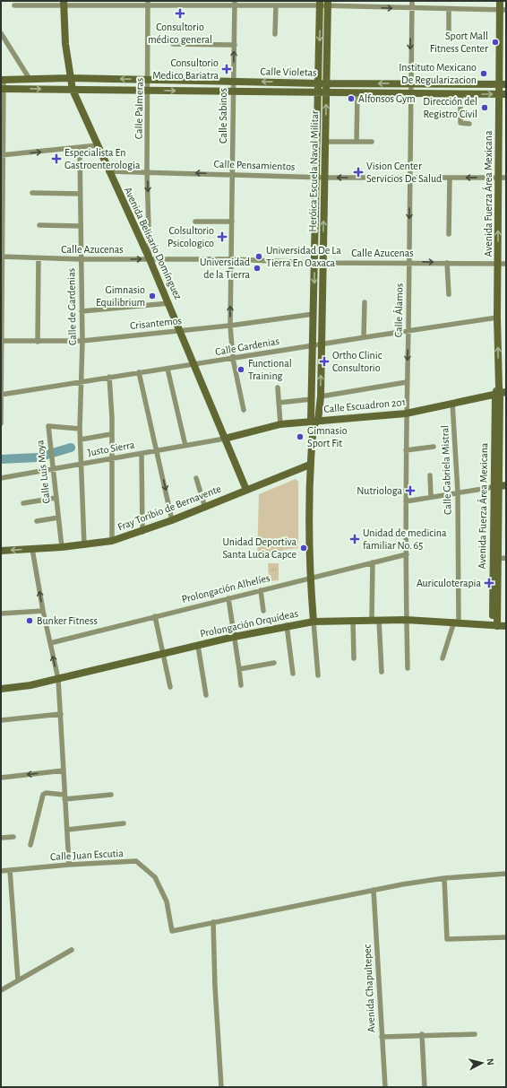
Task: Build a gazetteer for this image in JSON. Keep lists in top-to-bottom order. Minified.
{"streets":{"street":["Calle Violetas","Calle Palmeras","Calle Sabinos","Calle Pensamientos","Heróica Escuela Naval Militar","Avenida Fuerza Área Mexicana","Avenida Belisario Domínguez","Calle Azucenas","Calle de Gardenias","Calle Álamos","Crisantemos","Calle Gardenias","Calle Escuadron 201","Justo Sierra","Calle Gabriela Mistral","Calle Luis Moya","Fray Toribio de Bernavente","Prolongación Alhelíes","Prolongación Orquídeas","Calle Juan Escutia","Avenida Chapultepec"]},"crossings":[["Calle Violetas","Calle Palmeras"],["Calle Violetas","Calle Sabinos"],["Calle Violetas","Heróica Escuela Naval Militar"],["Calle Violetas","Avenida Fuerza Área Mexicana"],["Calle Violetas","Avenida Belisario Domínguez"],["Calle Violetas","Calle Álamos"],["Calle Palmeras","Calle Pensamientos"],["Calle Palmeras","Avenida Belisario Domínguez"],["Calle Palmeras","Calle Azucenas"],["Calle Sabinos","Calle Pensamientos"],["Calle Sabinos","Calle Azucenas"],["Calle Sabinos","Crisantemos"],["Calle Sabinos","Calle Gardenias"],["Calle Pensamientos","Heróica Escuela Naval Militar"],["Calle Pensamientos","Avenida Fuerza Área Mexicana"],["Calle Pensamientos","Avenida Belisario Domínguez"],["Calle Pensamientos","Calle Álamos"],["Heróica Escuela Naval Militar","Calle Azucenas"],["Heróica Escuela Naval Militar","Crisantemos"],["Heróica Escuela Naval Militar","Calle Gardenias"],["Heróica Escuela Naval Militar","Calle Escuadron 201"],["Heróica Escuela Naval Militar","Fray Toribio de Bernavente"],["Heróica Escuela Naval Militar","Prolongación Alhelíes"],["Heróica Escuela Naval Militar","Prolongación Orquídeas"],["Avenida Fuerza Área Mexicana","Calle Azucenas"],["Avenida Fuerza Área Mexicana","Calle Gardenias"],["Avenida Fuerza Área Mexicana","Calle Escuadron 201"],["Avenida Fuerza Área Mexicana","Prolongación Orquídeas"],["Avenida Belisario Domínguez","Calle Azucenas"],["Avenida Belisario Domínguez","Crisantemos"],["Avenida Belisario Domínguez","Calle Gardenias"],["Avenida Belisario Domínguez","Calle Escuadron 201"],["Avenida Belisario Domínguez","Justo Sierra"],["Avenida Belisario Domínguez","Fray Toribio de Bernavente"],["Calle Azucenas","Calle de Gardenias"],["Calle Azucenas","Calle Álamos"],["Calle de Gardenias","Crisantemos"],["Calle de Gardenias","Calle Gardenias"],["Calle de Gardenias","Justo Sierra"],["Calle de Gardenias","Calle Luis Moya"],["Calle de Gardenias","Fray Toribio de Bernavente"],["Calle Álamos","Calle Gardenias"],["Calle Álamos","Calle Escuadron 201"],["Calle Álamos","Prolongación Alhelíes"],["Calle Álamos","Prolongación Orquídeas"],["Calle Escuadron 201","Justo Sierra"],["Calle Escuadron 201","Calle Gabriela Mistral"],["Justo Sierra","Calle Luis Moya"],["Calle Gabriela Mistral","Prolongación Orquídeas"],["Calle Luis Moya","Fray Toribio de Bernavente"]],"one_way":["Calle Pensamientos"],"places":{"health":["Consultorio médico general","Consultorio Medico Bariatra","Especialista En Gastroenterologia","Vision Center Servicios De Salud","Colsultorio Psicologico","Ortho Clinic Consultorio","Nutriologa","Unidad de medicina familiar No. 65","Auriculoterapia"],"other":["Sport Mall Fitness Center","Instituto Mexicano De Regularizacion","Alfonsos Gym","Dirección del Registro Civil","Universidad De La Tierra En Oaxaca","Universidad de la Tierra","Gimnasio Equilibrium","Functional Training","Gimnasio Sport Fit","Unidad Deportiva Santa Lucia Capce","Bunker Fitness"]},"north":"right"}
